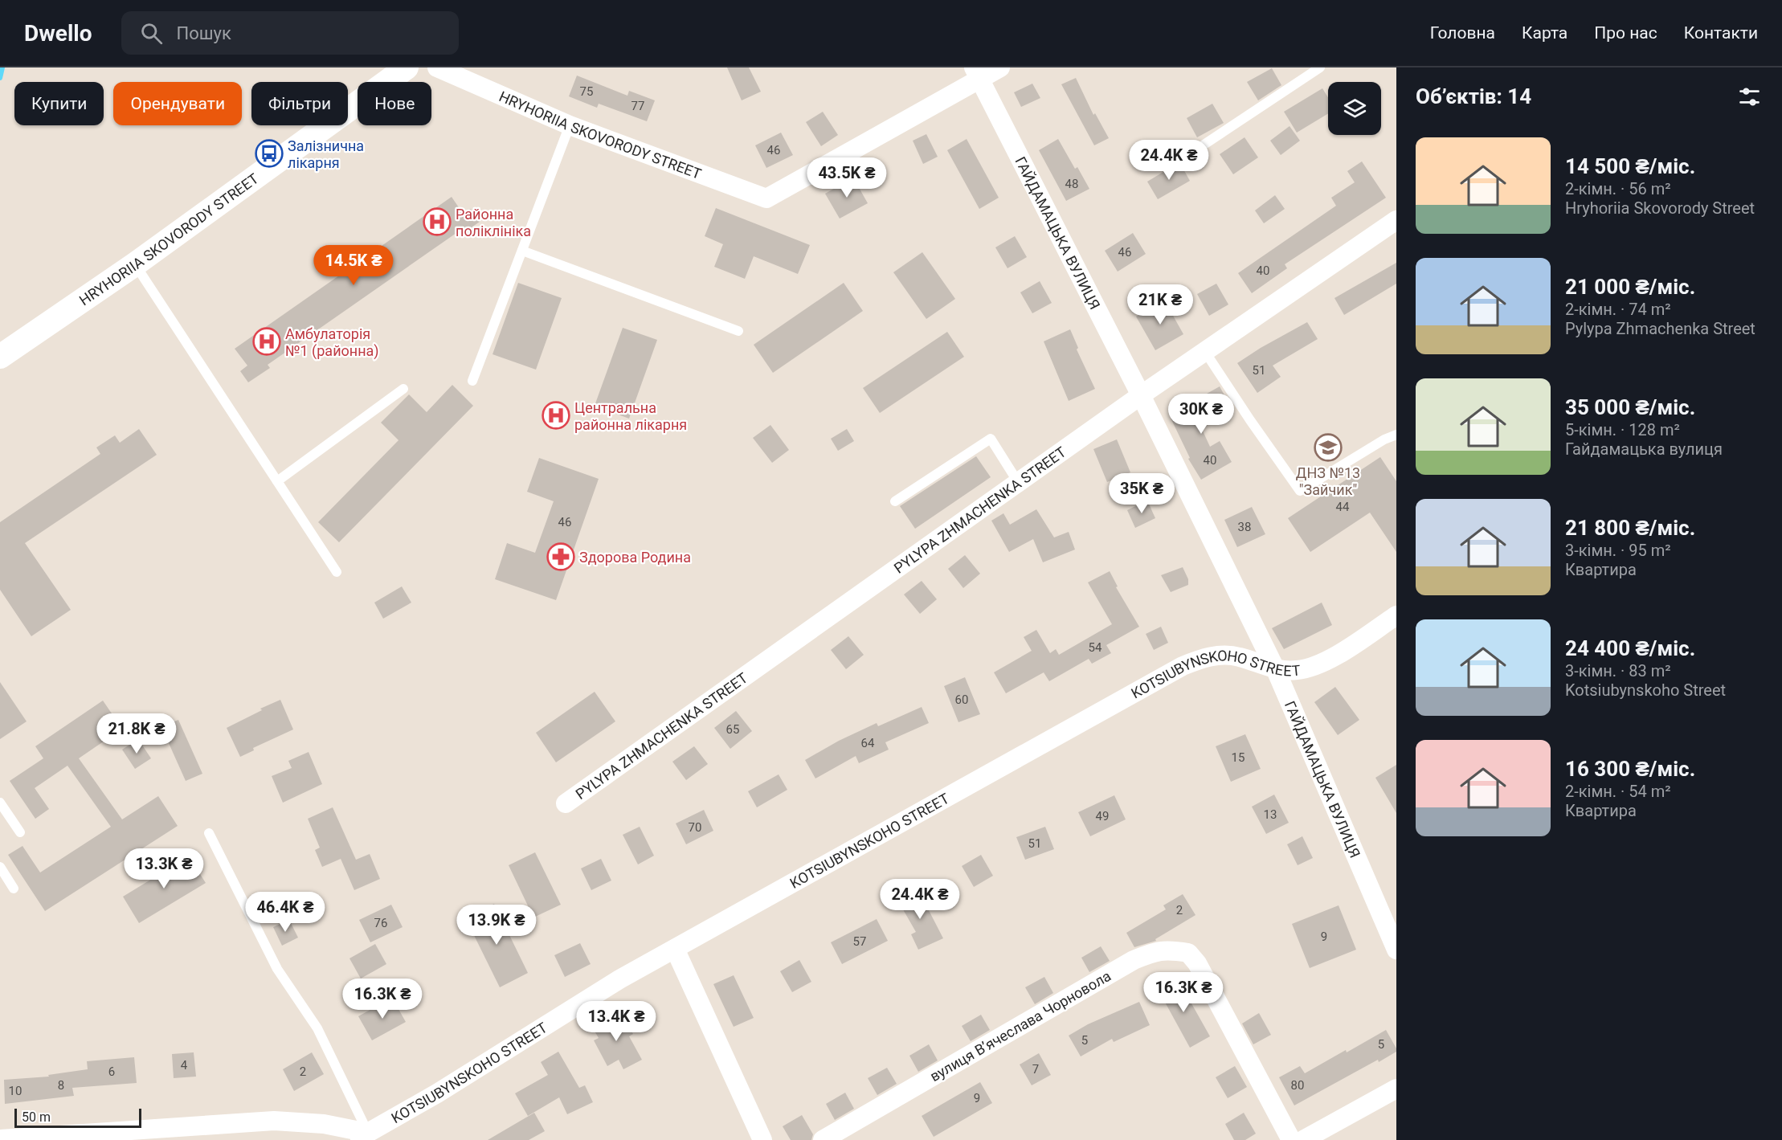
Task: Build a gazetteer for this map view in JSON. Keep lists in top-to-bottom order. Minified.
{"streets":{"street":["HRYHORIIA SKOVORODY STREET","ГАЙДАМАЦЬКА ВУЛИЦЯ","PYLYPA ZHMACHENKA STREET","KOTSIUBYNSKOHO STREET","вулиця Вʼячеслава Чорновола"]},"crossings":[["HRYHORIIA SKOVORODY STREET","ГАЙДАМАЦЬКА ВУЛИЦЯ"],["ГАЙДАМАЦЬКА ВУЛИЦЯ","PYLYPA ZHMACHENKA STREET"],["ГАЙДАМАЦЬКА ВУЛИЦЯ","KOTSIUBYNSKOHO STREET"]],"places":{"bus stop":["Залізнична лікарня"],"hospital":["Районна поліклініка","Амбулаторія №1 (районна)","Центральна районна лікарня"],"school or university":["ДНЗ №13 \"Зайчик\""],"pharmacy":["Здорова Родина"]},"house_numbers":["75","77","46","48","46","40","51","40","44","46","38","54","60","65","64","15","13","49","70","51","2","76","9","57","5","5","4","7","6","2","8","80","10","9"],"scale_bar":"50 m","page":{"header":"Dwello","search":"Пошук","nav":["Головна","Карта","Про нас","Контакти"],"heading":"Об’єктів: 14","chip":["Купити","Орендувати","Фільтри","Нове"],"list":[{"name":"14 500 ₴/міс.","note":"2-кімн. · 56 m² · Hryhoriia Skovorody Street"},{"name":"21 000 ₴/міс.","note":"2-кімн. · 74 m² · Pylypa Zhmachenka Street"},{"name":"35 000 ₴/міс.","note":"5-кімн. · 128 m² · Гайдамацька вулиця"},{"name":"21 800 ₴/міс.","note":"3-кімн. · 95 m² · Квартира"},{"name":"24 400 ₴/міс.","note":"3-кімн. · 83 m² · Kotsiubynskoho Street"},{"name":"16 300 ₴/міс.","note":"2-кімн. · 54 m² · Квартира"}],"price":["24.4K ₴","43.5K ₴","14.5K ₴","21K ₴","30K ₴","35K ₴","21.8K ₴","13.3K ₴","24.4K ₴","46.4K ₴","13.9K ₴","16.3K ₴","16.3K ₴","13.4K ₴"],"scale":"50 m"}}
